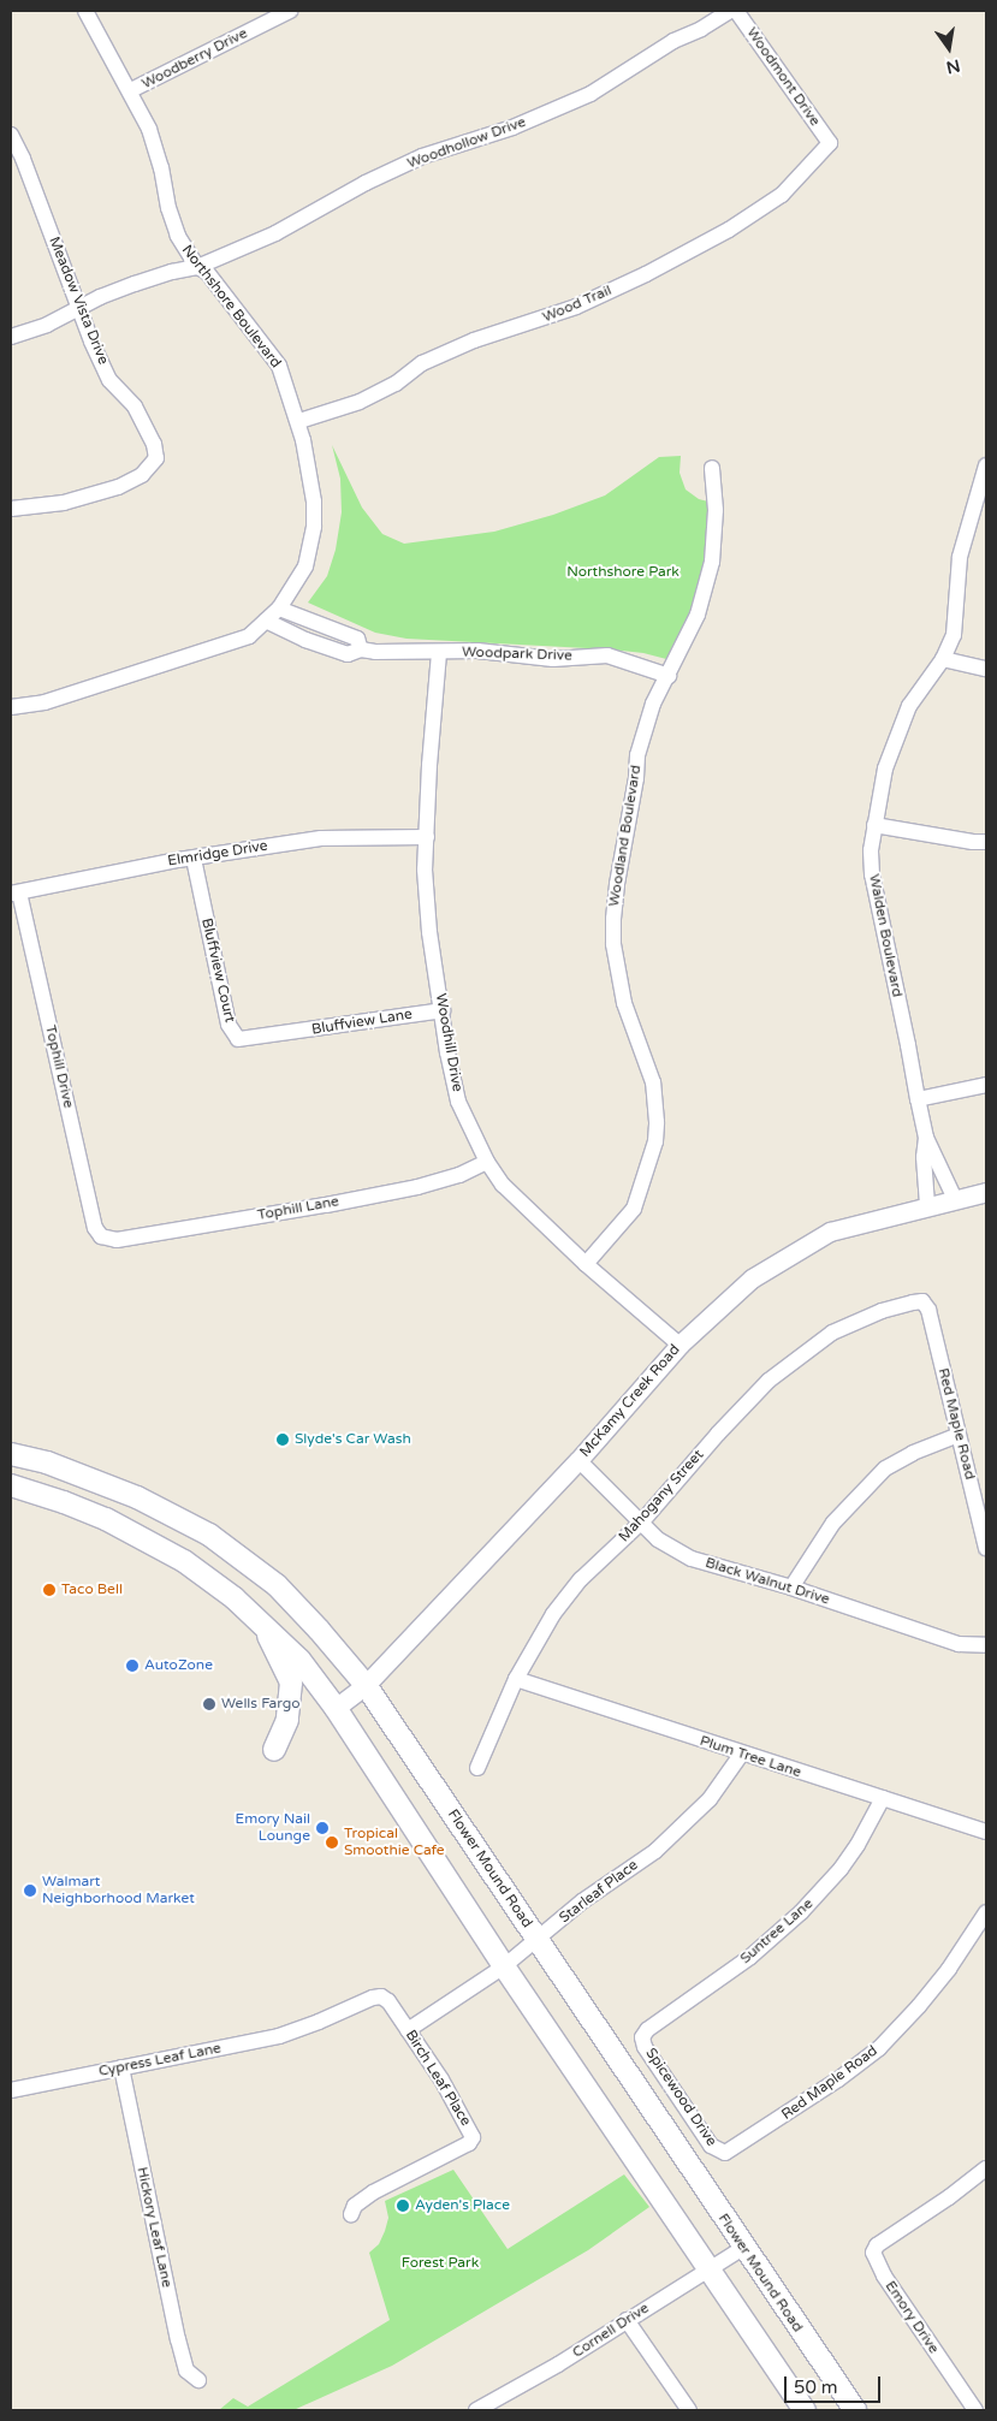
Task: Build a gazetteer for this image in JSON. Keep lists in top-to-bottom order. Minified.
{"streets":{"main road":["Flower Mound Road"],"street":["Woodberry Drive","Woodmont Drive","Woodhollow Drive","Meadow Vista Drive","Wood Trail","Northshore Boulevard","Woodpark Drive","Woodland Boulevard","Elmridge Drive","Walden Boulevard","Bluffview Court","Bluffview Lane","Woodhill Drive","Tophill Drive","Tophill Lane","McKamy Creek Road","Red Maple Road","Mahogany Street","Black Walnut Drive","Plum Tree Lane","Starleaf Place","Suntree Lane","Cypress Leaf Lane","Birch Leaf Place","Spicewood Drive","Hickory Leaf Lane","Emory Drive","Cornell Drive"]},"crossings":[["Woodberry Drive","Northshore Boulevard"],["Woodmont Drive","Wood Trail"],["Woodhollow Drive","Meadow Vista Drive"],["Woodhollow Drive","Northshore Boulevard"],["Wood Trail","Northshore Boulevard"],["Northshore Boulevard","Woodpark Drive"],["Woodpark Drive","Woodland Boulevard"],["Woodpark Drive","Woodhill Drive"],["Woodland Boulevard","Woodhill Drive"],["Elmridge Drive","Bluffview Court"],["Elmridge Drive","Woodhill Drive"],["Elmridge Drive","Tophill Drive"],["Walden Boulevard","McKamy Creek Road"],["Bluffview Court","Bluffview Lane"],["Bluffview Lane","Woodhill Drive"],["Woodhill Drive","Tophill Lane"],["Woodhill Drive","McKamy Creek Road"],["Tophill Drive","Tophill Lane"],["McKamy Creek Road","Black Walnut Drive"],["McKamy Creek Road","Flower Mound Road"],["Red Maple Road","Mahogany Street"],["Red Maple Road","Spicewood Drive"],["Mahogany Street","Black Walnut Drive"],["Mahogany Street","Plum Tree Lane"],["Plum Tree Lane","Starleaf Place"],["Plum Tree Lane","Suntree Lane"],["Flower Mound Road","Starleaf Place"],["Flower Mound Road","Cornell Drive"],["Starleaf Place","Birch Leaf Place"],["Suntree Lane","Spicewood Drive"],["Cypress Leaf Lane","Birch Leaf Place"],["Cypress Leaf Lane","Hickory Leaf Lane"]],"parks":["Northshore Park","Forest Park"],"places":["Slyde's Car Wash","Taco Bell","AutoZone","Wells Fargo","Emory Nail Lounge","Tropical Smoothie Cafe","Walmart Neighborhood Market","Ayden's Place"],"scale_bar":"50 m","north":"bottom"}
